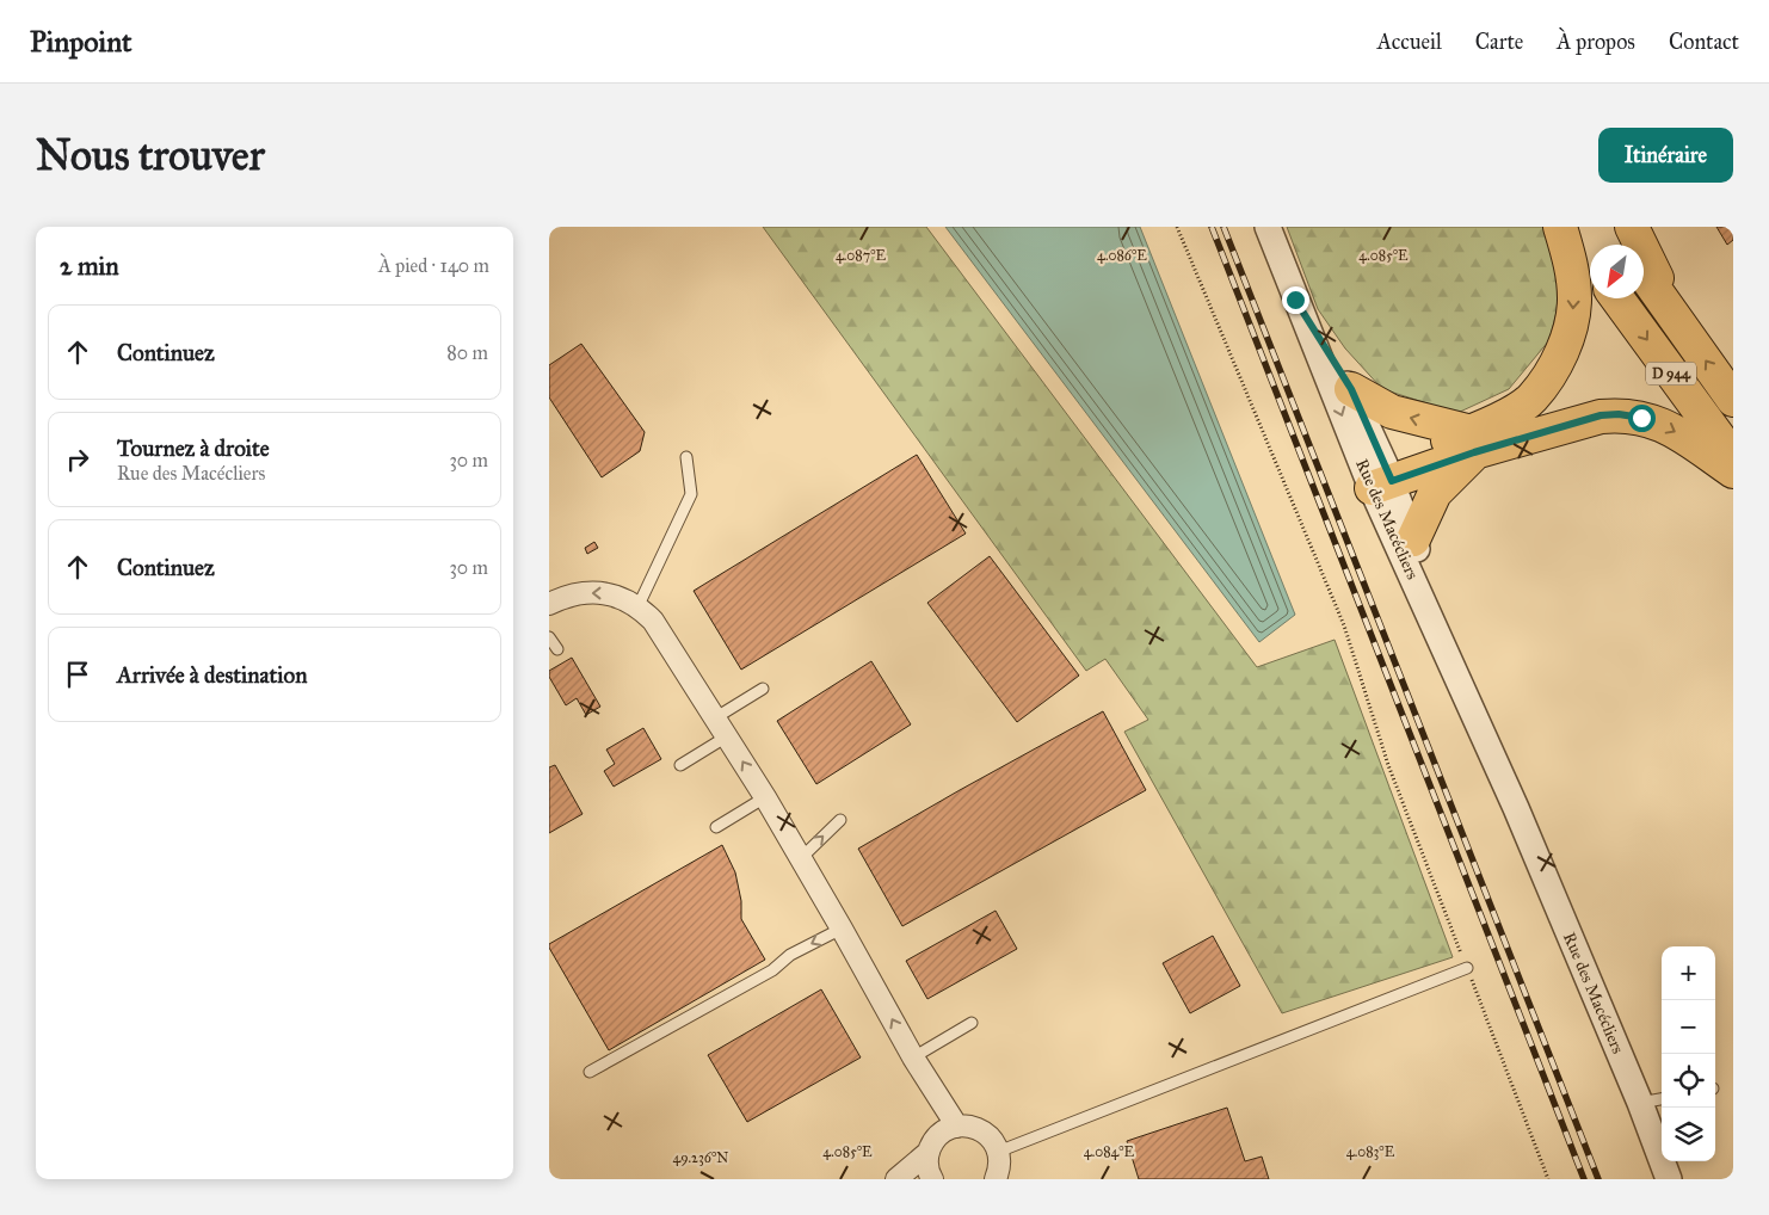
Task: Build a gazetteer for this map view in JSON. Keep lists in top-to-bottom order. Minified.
{"streets":{"main road":["D 944"],"street":["Rue des Macécliers"]},"north":"bottom left","page":{"header":"Pinpoint","nav":["Accueil","Carte","À propos","Contact"],"buttons":"Itinéraire","title":"Nous trouver","heading":["2 min","À pied · 140 m"],"list":[["Continuez","80 m"],["Tournez à droite","Rue des Macécliers","30 m"],["Continuez","30 m"],"Arrivée à destination"],"map_buttons":["+","−"]},"coordinates":["4.086°E","4.085°E","4.087°E","4.084°E","4.083°E","49.236°N"]}
